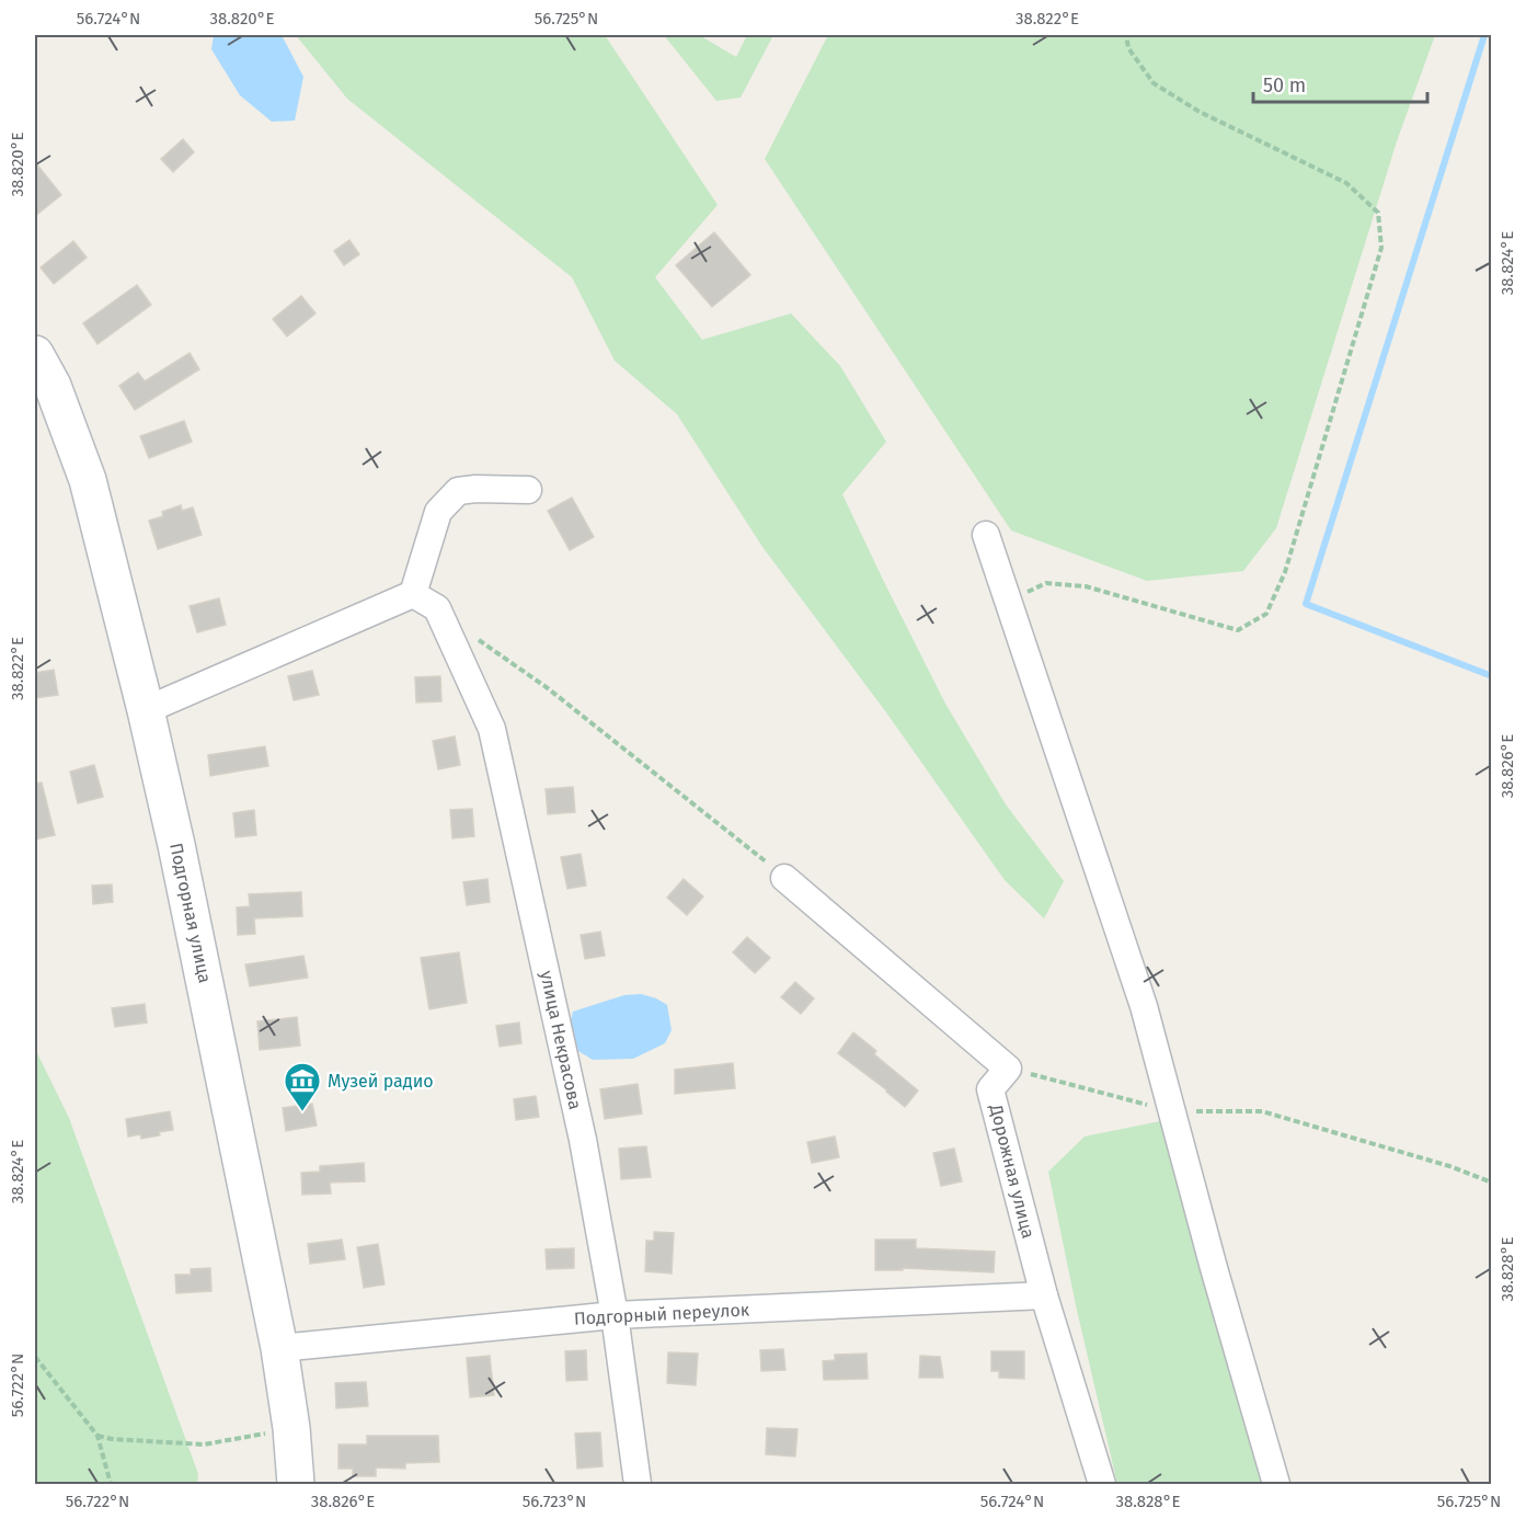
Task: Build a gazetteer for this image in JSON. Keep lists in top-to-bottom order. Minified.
{"streets":{"main road":["Подгорная улица"],"street":["улица Некрасова","Дорожная улица","Подгорный переулок"]},"crossings":[["Подгорная улица","Подгорный переулок"],["улица Некрасова","Подгорный переулок"],["Дорожная улица","Подгорный переулок"]],"places":{"museum":["Музей радио"]},"scale_bar":"50 m","coordinates":["56.724°N","38.820°E","56.725°N","38.822°E","38.824°E","38.826°E","38.828°E","56.722°N","56.723°N"]}
